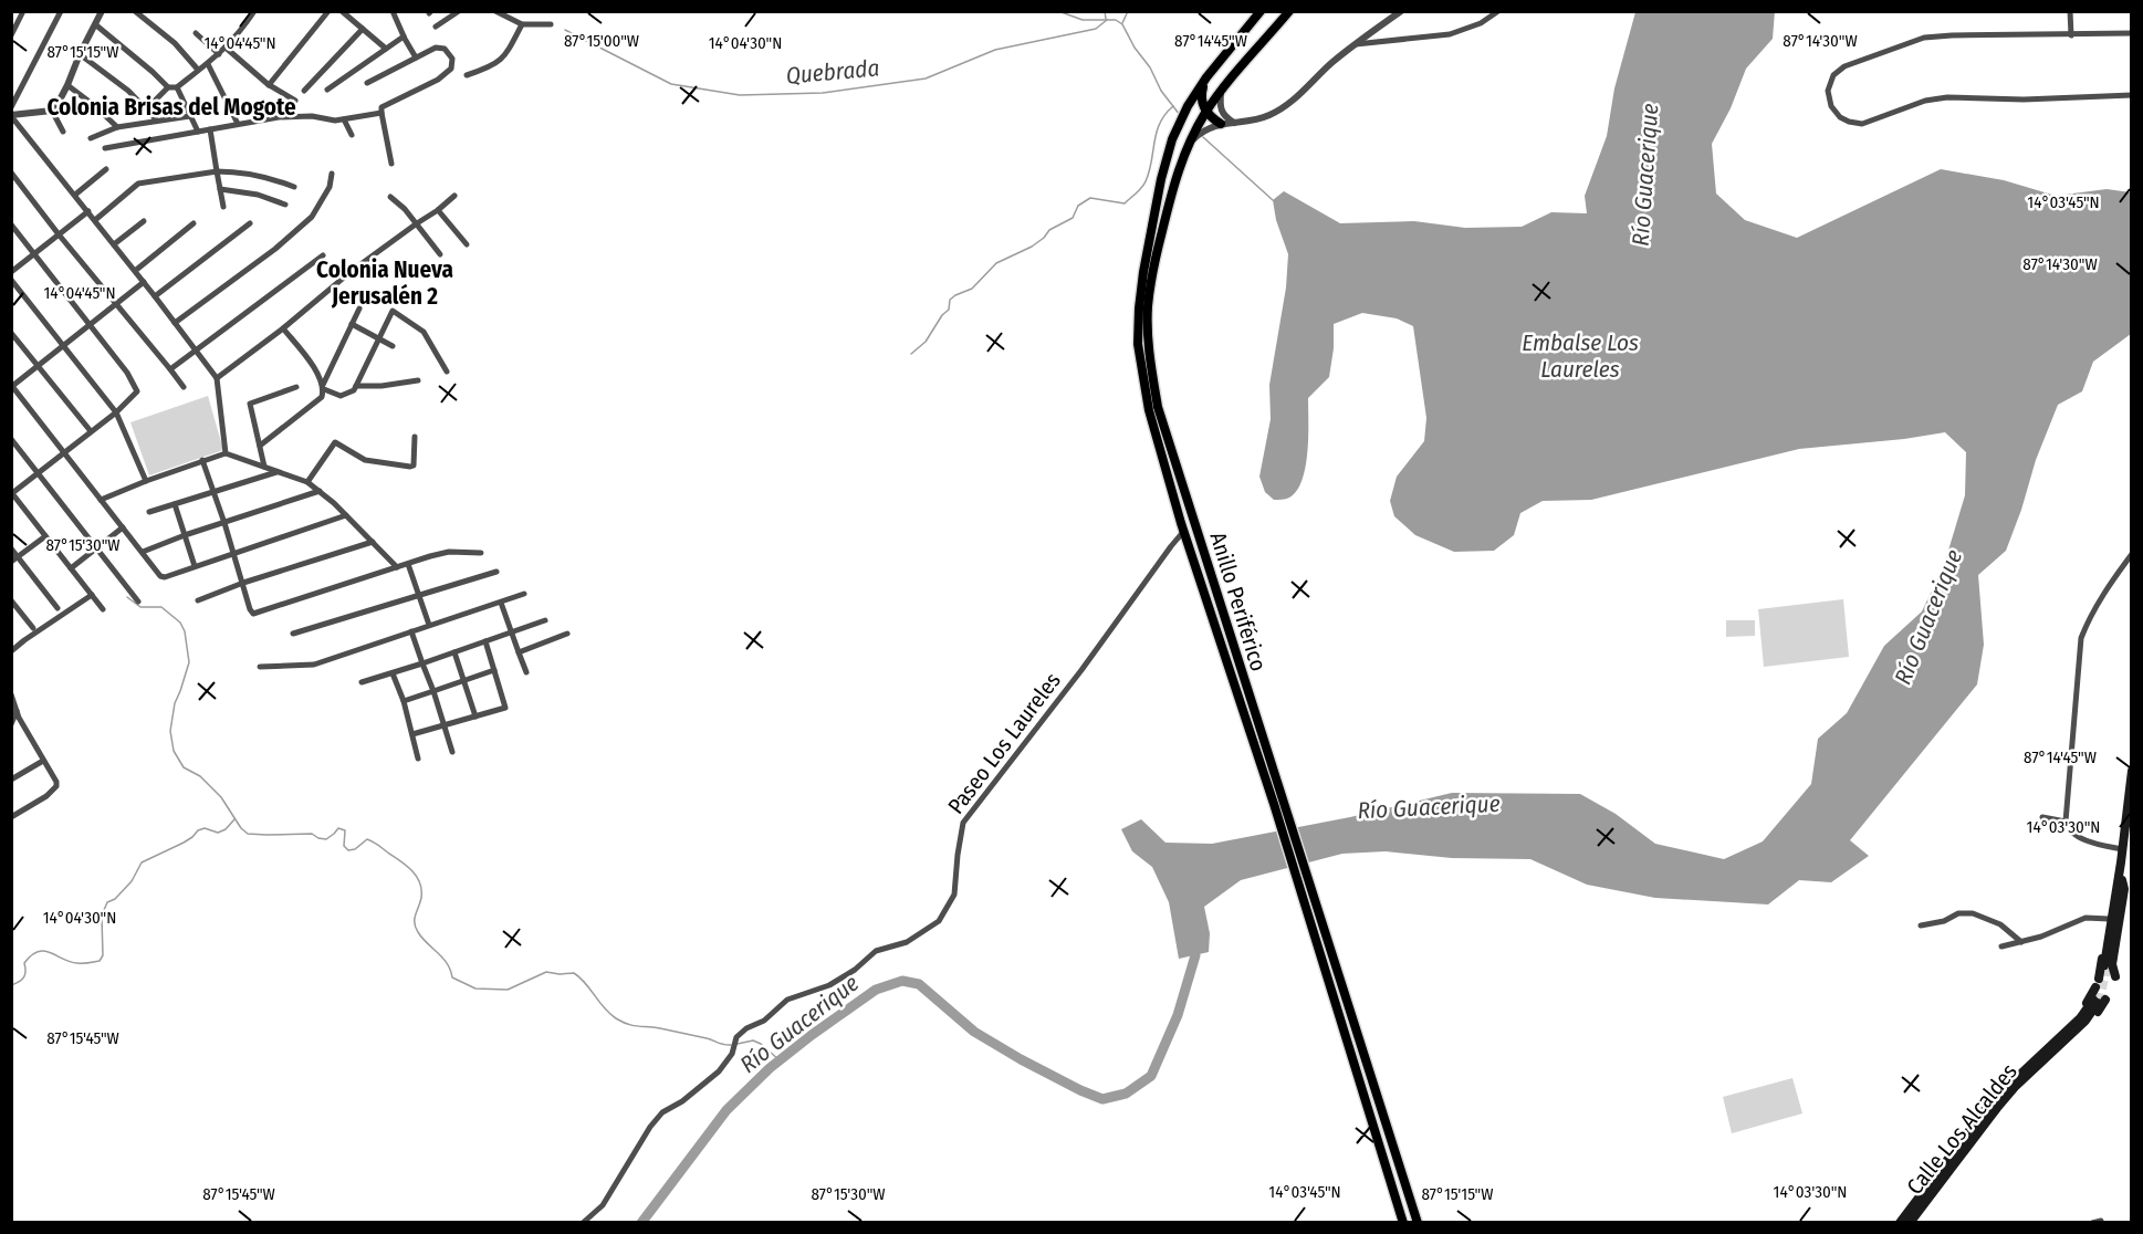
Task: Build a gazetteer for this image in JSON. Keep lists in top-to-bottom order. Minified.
{"streets":{"highway":["Anillo Periférico"],"main road":["Calle Los Alcaldes"],"street":["Paseo Los Laureles"]},"crossings":[["Anillo Periférico","Paseo Los Laureles"]],"districts":["Colonia Brisas del Mogote","Colonia Nueva Jerusalén 2"],"water":["Quebrada","Río Guacerique","Embalse Los Laureles"],"coordinates":["87°15'00\"W","87°14'45\"W","87°14'30\"W","14°04'45\"N","14°04'30\"N","87°15'15\"W","14°03'45\"N","87°15'30\"W","14°03'30\"N","87°15'45\"W"]}
